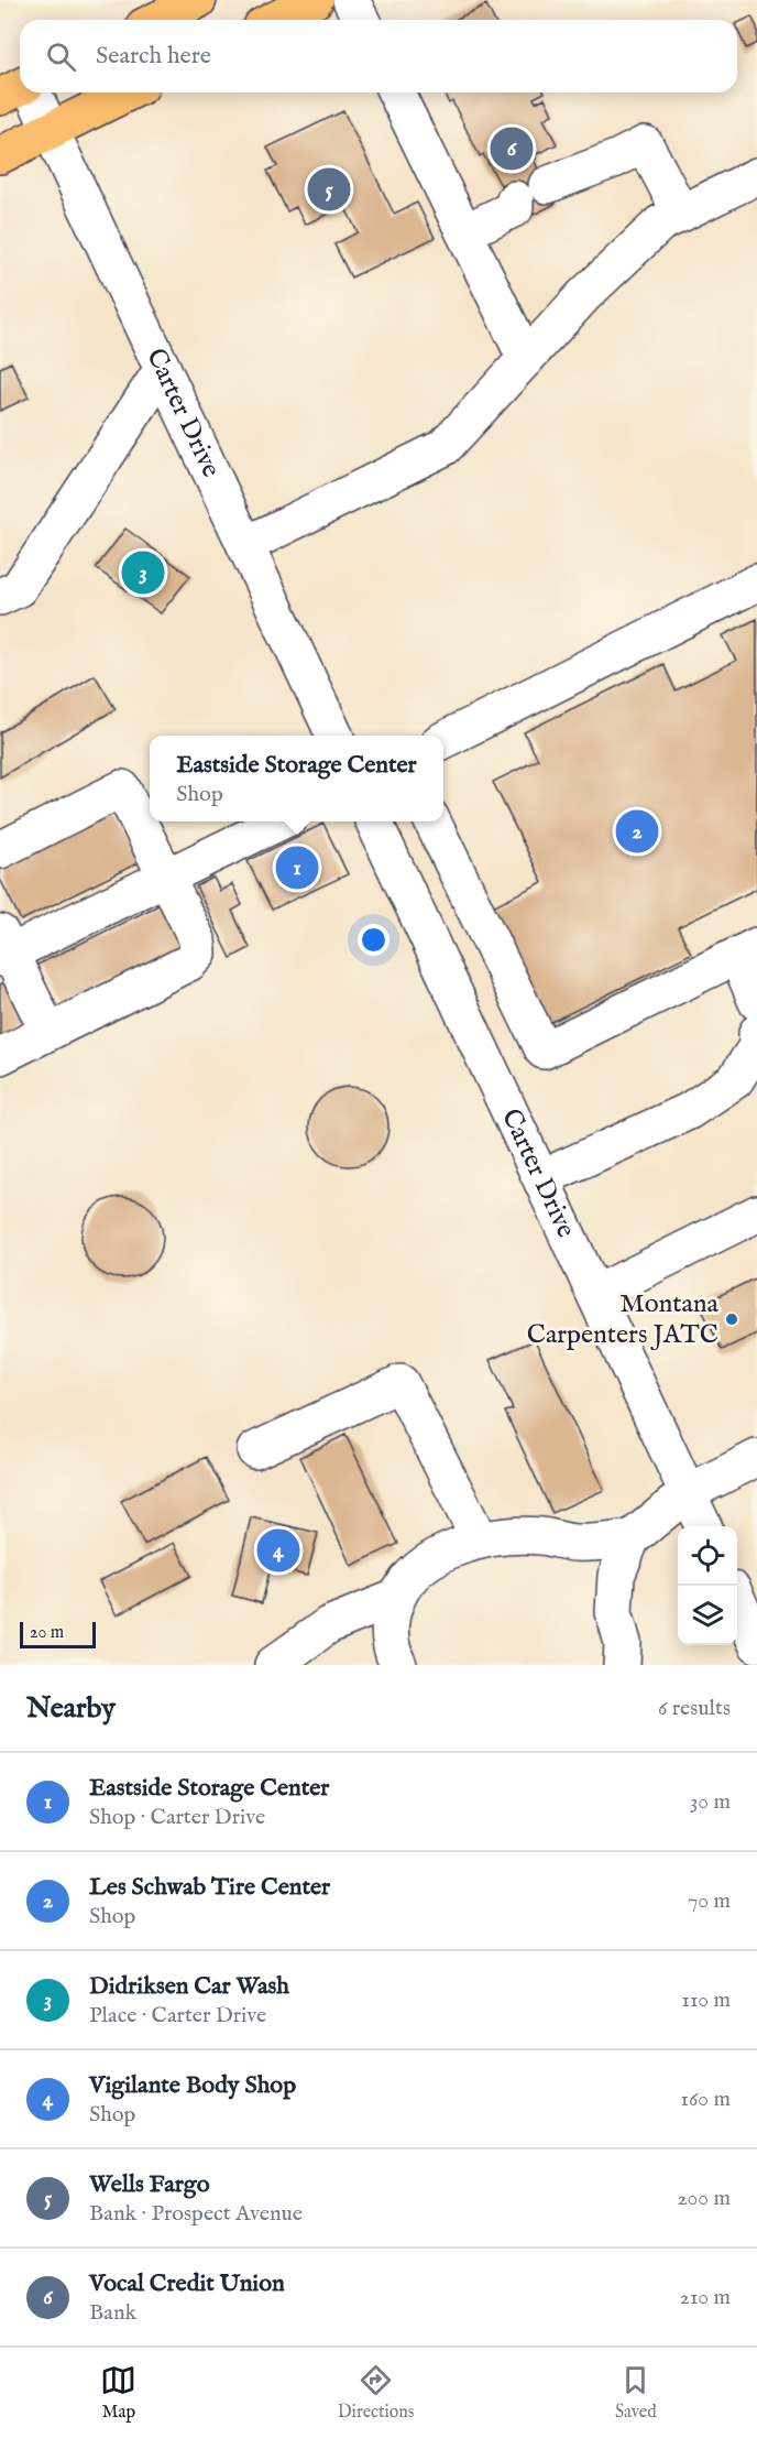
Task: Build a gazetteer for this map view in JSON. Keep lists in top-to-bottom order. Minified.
{"streets":{"street":["Carter Drive"]},"places":["Montana Carpenters JATC"],"scale_bar":"20 m","page":{"search":"Search here","pins":["6","5","3","2","1","4"],"popup":["Eastside Storage Center","Shop"],"scale":"20 m","heading":["Nearby","6 results"],"list":[{"mark":"1","name":"Eastside Storage Center","note":"Shop · Carter Drive","value":"30 m"},{"mark":"2","name":"Les Schwab Tire Center","note":"Shop","value":"70 m"},{"mark":"3","name":"Didriksen Car Wash","note":"Place · Carter Drive","value":"110 m"},{"mark":"4","name":"Vigilante Body Shop","note":"Shop","value":"160 m"},{"mark":"5","name":"Wells Fargo","note":"Bank · Prospect Avenue","value":"200 m"},{"mark":"6","name":"Vocal Credit Union","note":"Bank","value":"210 m"}],"nav":["Map","Directions","Saved"]}}
